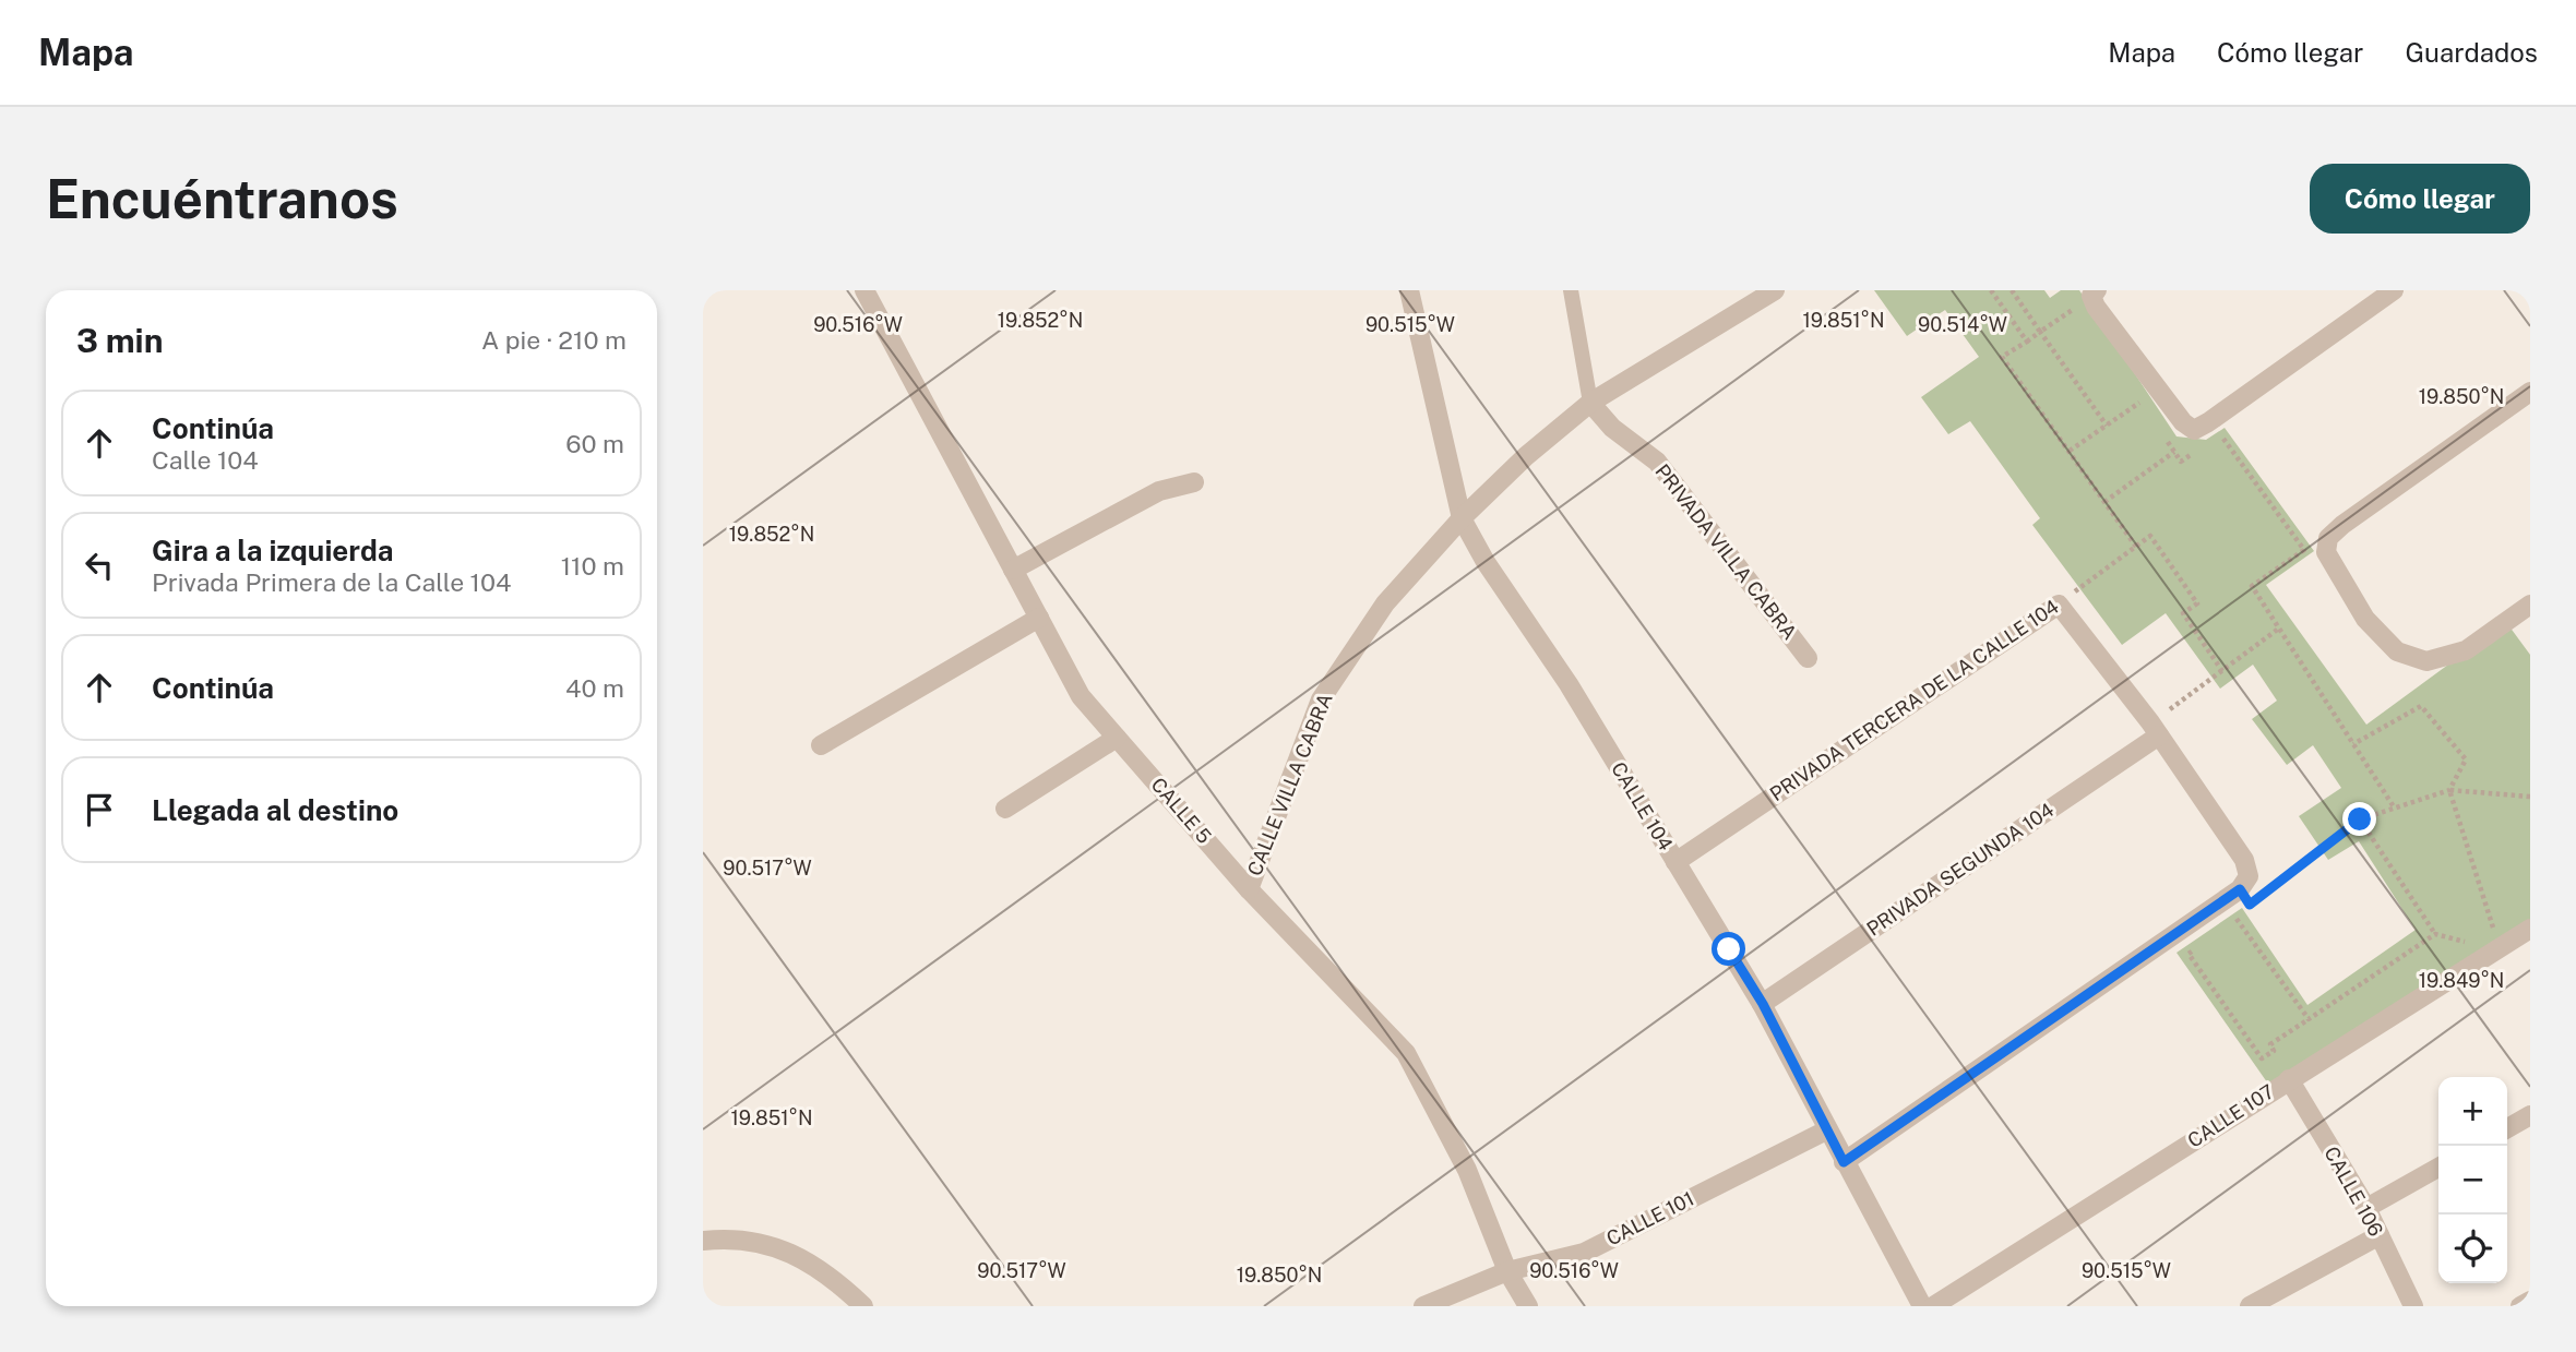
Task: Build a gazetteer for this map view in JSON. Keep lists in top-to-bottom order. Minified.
{"streets":{"street":["PRIVADA VILLA CABRA","PRIVADA TERCERA DE LA CALLE 104","CALLE VILLA CABRA","CALLE 104","CALLE 5","PRIVADA SEGUNDA 104","CALLE 107","CALLE 106","CALLE 101"]},"crossings":[["PRIVADA VILLA CABRA","CALLE VILLA CABRA"],["PRIVADA TERCERA DE LA CALLE 104","CALLE 104"],["CALLE VILLA CABRA","CALLE 104"],["CALLE VILLA CABRA","CALLE 5"],["CALLE 104","PRIVADA SEGUNDA 104"],["CALLE 104","CALLE 101"],["CALLE 5","CALLE 101"],["CALLE 107","CALLE 106"]],"page":{"header":"Mapa","nav":["Mapa","Cómo llegar","Guardados"],"buttons":"Cómo llegar","title":"Encuéntranos","heading":["3 min","A pie · 210 m"],"list":[["Continúa","Calle 104","60 m"],["Gira a la izquierda","Privada Primera de la Calle 104","110 m"],["Continúa","40 m"],"Llegada al destino"],"map_buttons":["+","−"]},"coordinates":["19.852°N","19.851°N","90.516°W","90.515°W","90.514°W","19.850°N","90.517°W","19.849°N"]}
